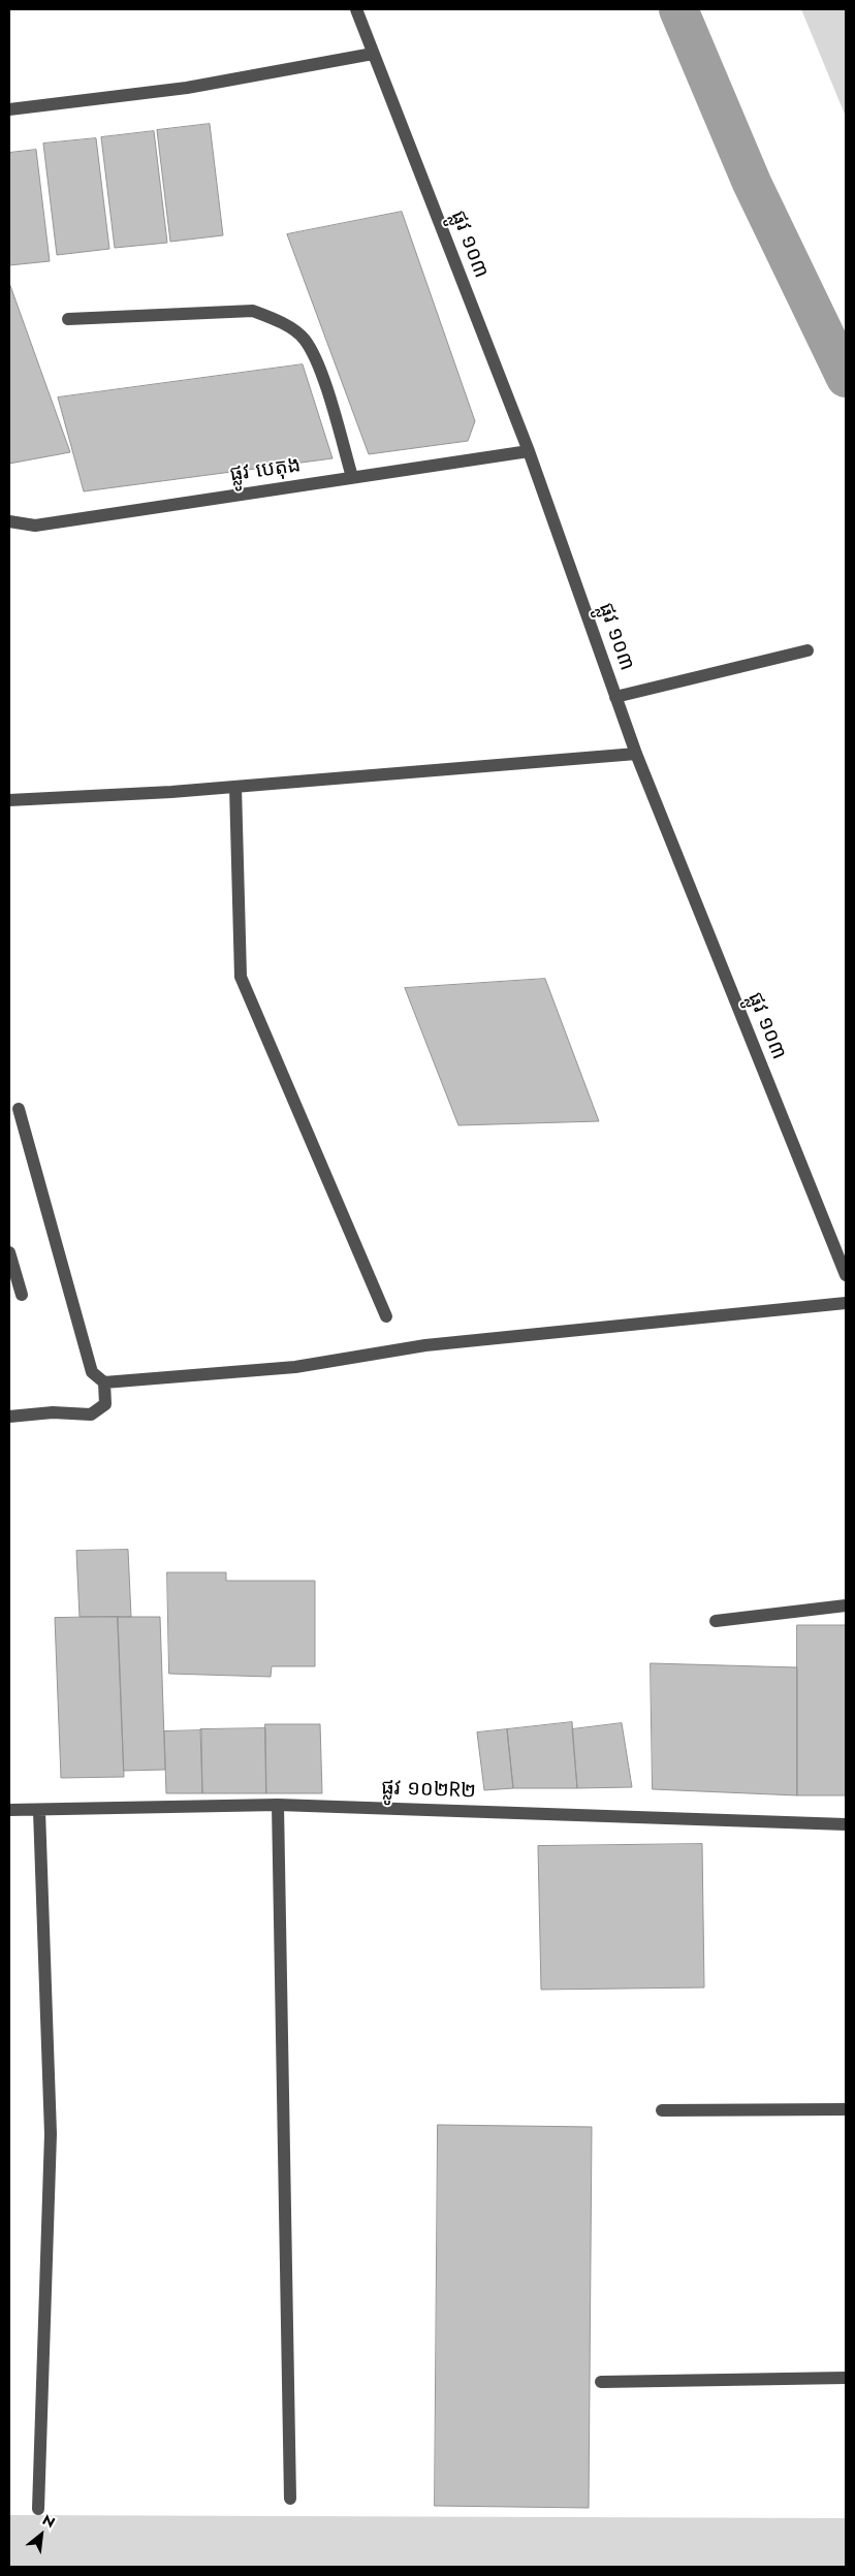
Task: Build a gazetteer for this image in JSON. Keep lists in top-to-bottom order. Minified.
{"streets":{"street":["ផ្លូវ ១០៣","ផ្លូវ បេតុង","ផ្លូវ ១០២R២"]},"crossings":[["ផ្លូវ ១០៣","ផ្លូវ បេតុង"]],"north":"top right"}
